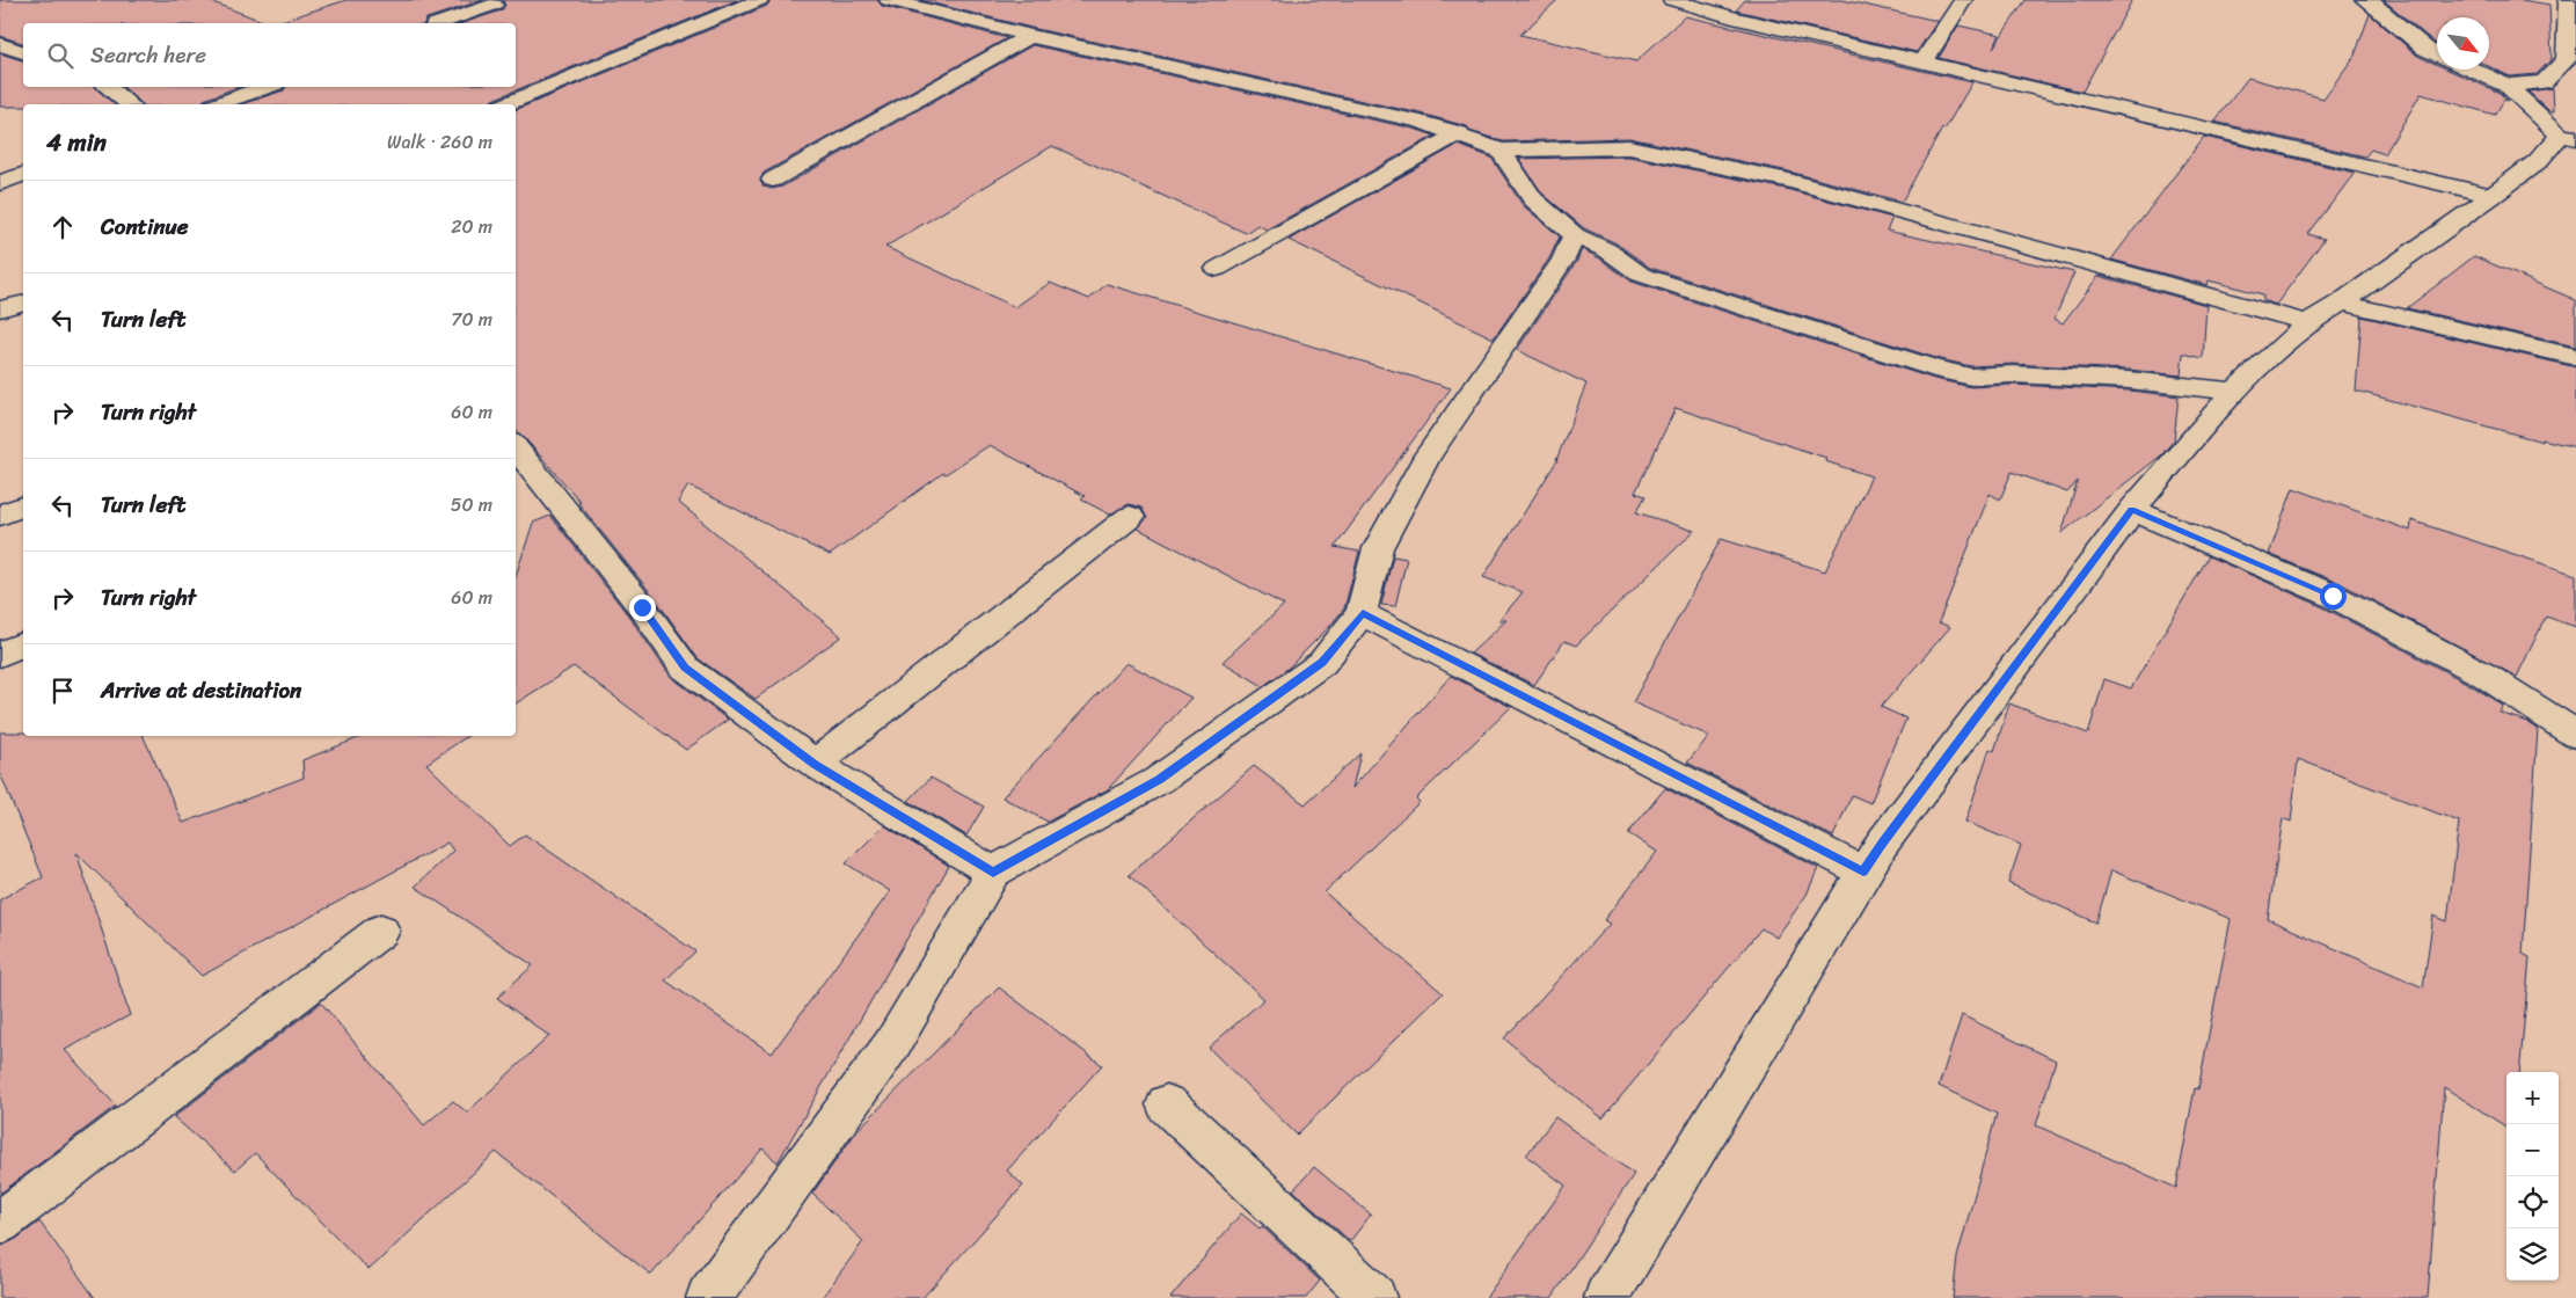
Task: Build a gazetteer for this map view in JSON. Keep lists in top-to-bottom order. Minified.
{"north":"bottom right","page":{"search":"Search here","heading":["4 min","Walk · 260 m"],"list":[["Continue","20 m"],["Turn left","70 m"],["Turn right","60 m"],["Turn left","50 m"],["Turn right","60 m"],"Arrive at destination"],"map_buttons":["+","−"]}}
